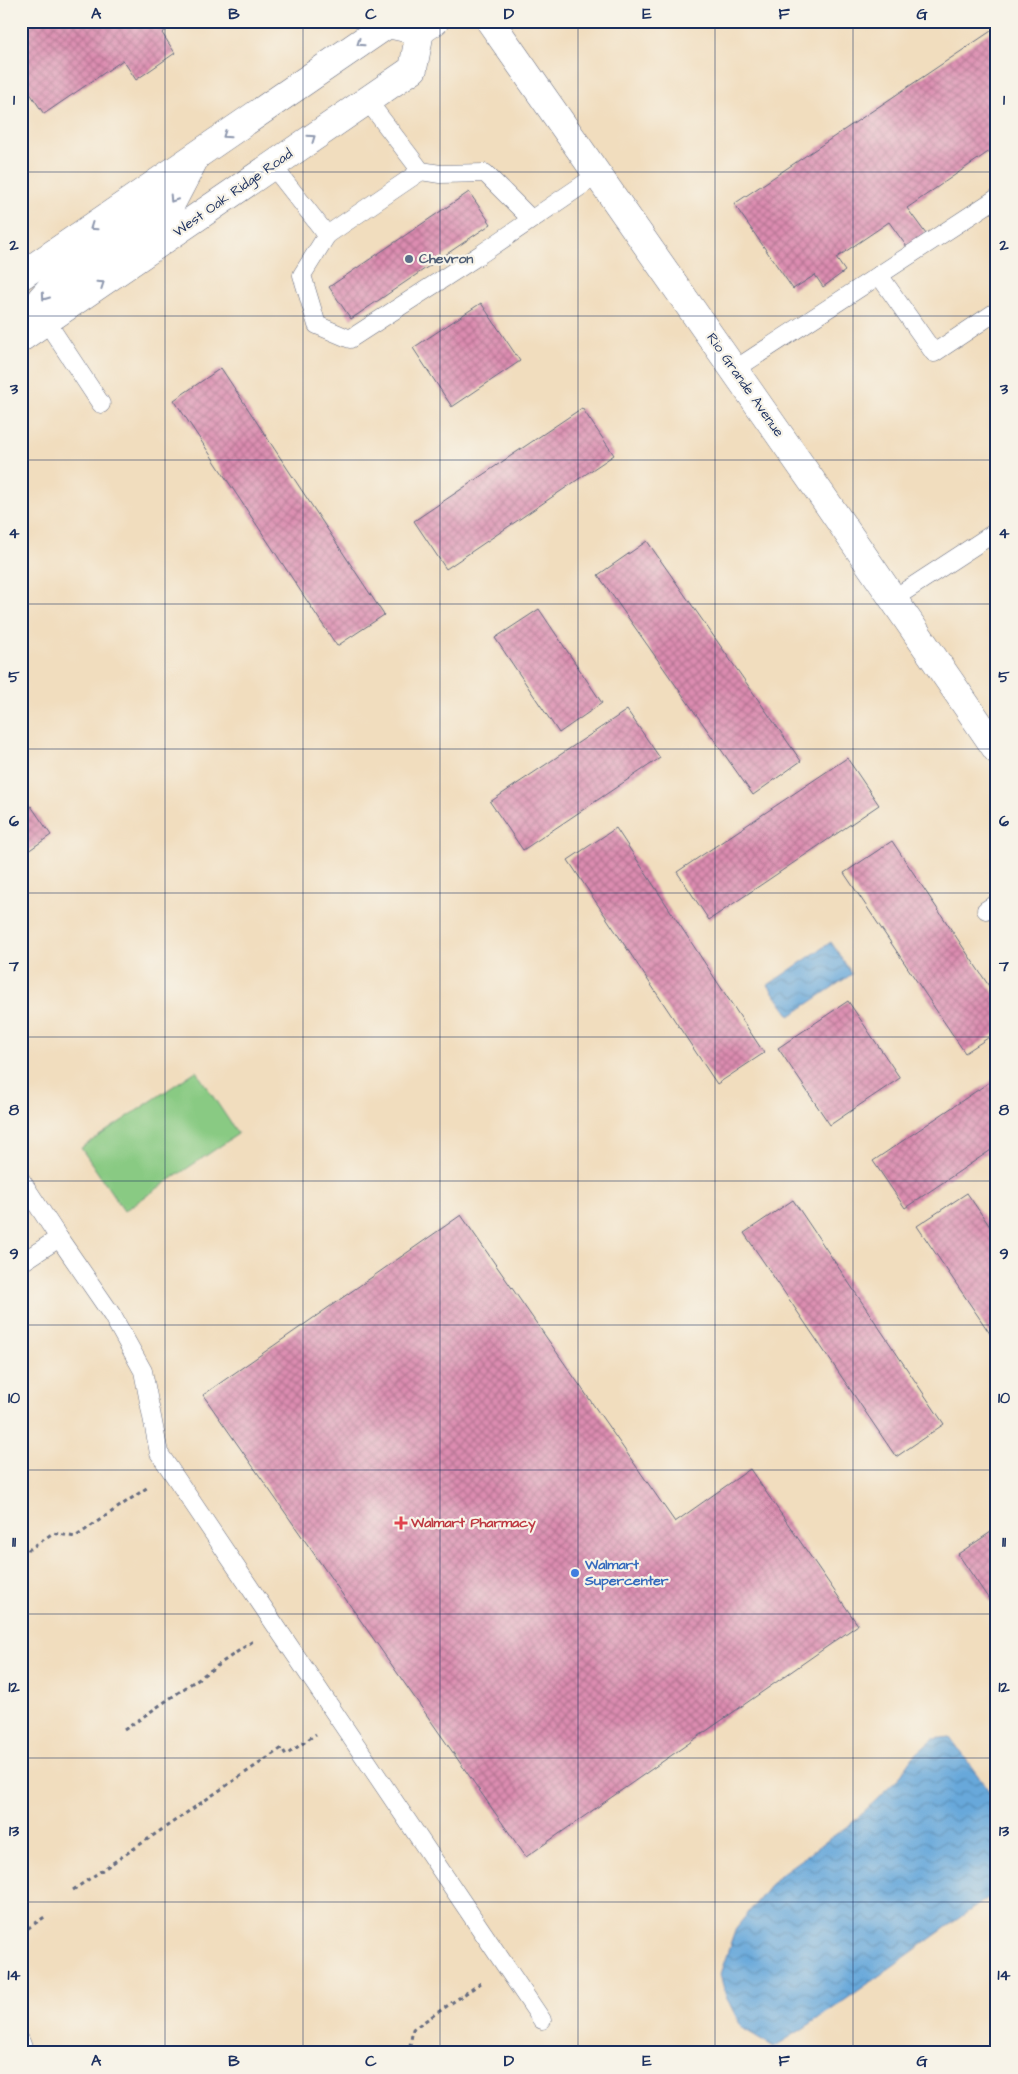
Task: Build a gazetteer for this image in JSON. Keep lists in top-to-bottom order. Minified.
{"streets":{"street":["West Oak Ridge Road","Rio Grande Avenue"]},"places":{"other":["Chevron","Walmart Supercenter"],"health":["Walmart Pharmacy"]},"grid":{"columns":["A","B","C","D","E","F","G"],"rows":["1","2","3","4","5","6","7","8","9","10","11","12","13","14"]}}
